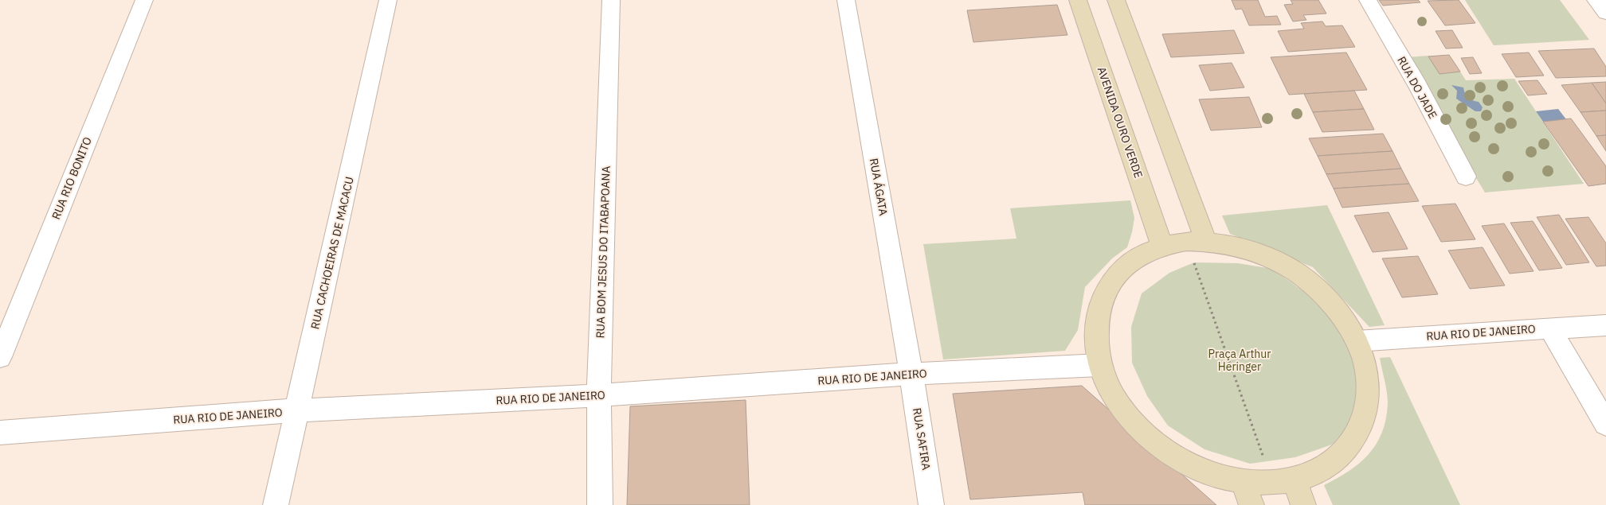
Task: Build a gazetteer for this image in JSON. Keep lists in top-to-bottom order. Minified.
{"streets":{"street":["RUA DO JADE","AVENIDA OURO VERDE","RUA RIO BONITO","RUA ÁGATA","RUA BOM JESUS DO ITABAPOANA","RUA CACHOEIRAS DE MACACU","RUA RIO DE JANEIRO","RUA SAFIRA"]},"crossings":[["RUA ÁGATA","RUA RIO DE JANEIRO"],["RUA ÁGATA","RUA SAFIRA"],["RUA BOM JESUS DO ITABAPOANA","RUA RIO DE JANEIRO"],["RUA CACHOEIRAS DE MACACU","RUA RIO DE JANEIRO"],["RUA RIO DE JANEIRO","RUA SAFIRA"]],"parks":["Praça Arthur Heringer"]}
